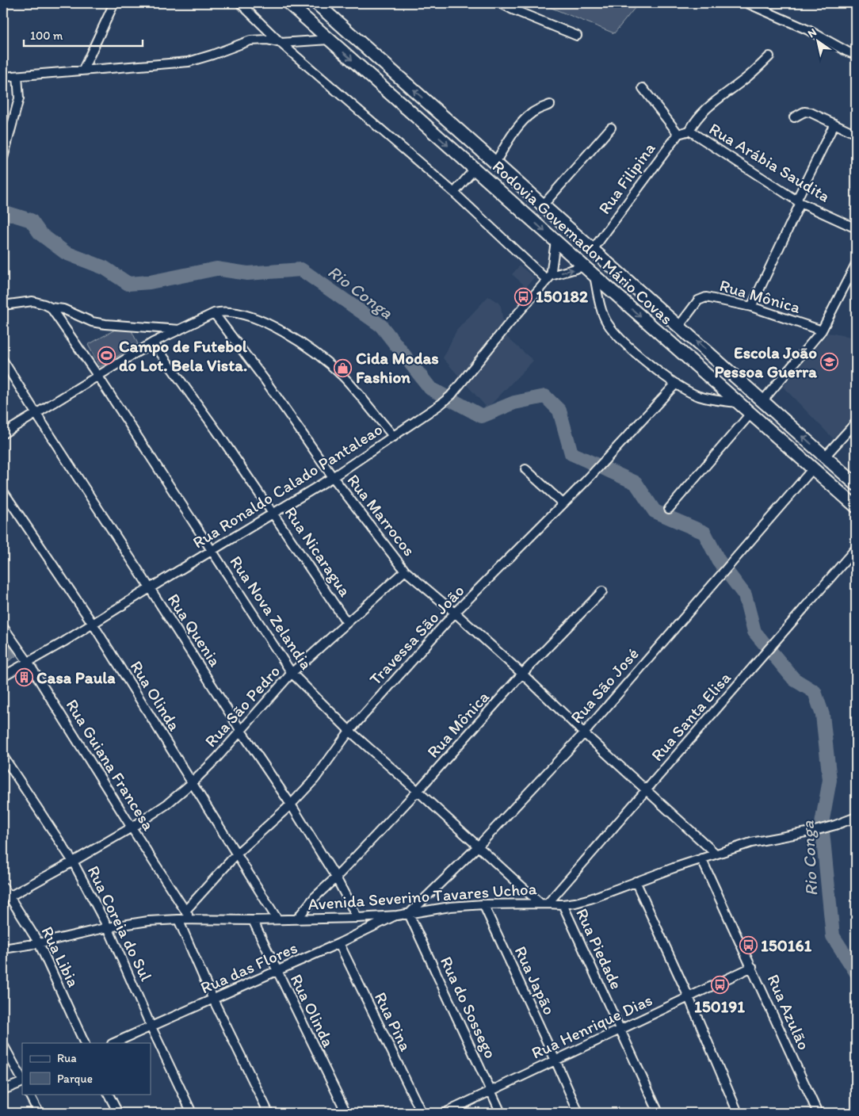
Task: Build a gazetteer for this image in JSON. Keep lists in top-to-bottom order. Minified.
{"streets":{"highway":["Rodovia Governador Mário Covas"],"street":["Rua Arábia Saudita","Rua Filipina","Rua Mônica","Rua Ronaldo Calado Pantaleao","Rua Marrocos","Rua Nicaragua","Rua Nova Zelandia","Rua Quenia","Travessa São João","Rua São José","Rua Olinda","Rua São Pedro","Rua Santa Elisa","Rua Guiana Francesa","Avenida Severino Tavares Uchoa","Rua Coreia do Sul","Rua Piedade","Rua Libia","Rua das Flores","Rua Japão","Rua do Sossego","Rua Azulão","Rua Pina","Rua Henrique Dias"]},"crossings":[["Rua Arábia Saudita","Rua Filipina"],["Rua Filipina","Rodovia Governador Mário Covas"],["Rodovia Governador Mário Covas","Rua Mônica"],["Rodovia Governador Mário Covas","Rua São José"],["Rua Mônica","Rua Marrocos"],["Rua Mônica","Rua Nova Zelandia"],["Rua Mônica","Rua Quenia"],["Rua Mônica","Avenida Severino Tavares Uchoa"],["Rua Ronaldo Calado Pantaleao","Rua Marrocos"],["Rua Ronaldo Calado Pantaleao","Rua Nicaragua"],["Rua Ronaldo Calado Pantaleao","Rua Nova Zelandia"],["Rua Ronaldo Calado Pantaleao","Rua Quenia"],["Rua Ronaldo Calado Pantaleao","Rua Olinda"],["Rua Ronaldo Calado Pantaleao","Rua Guiana Francesa"],["Rua Marrocos","Travessa São João"],["Rua Marrocos","Rua São José"],["Rua Marrocos","Rua São Pedro"],["Rua Marrocos","Rua Santa Elisa"],["Rua Marrocos","Avenida Severino Tavares Uchoa"],["Rua Nicaragua","Rua São Pedro"],["Rua Nova Zelandia","Travessa São João"],["Rua Nova Zelandia","Rua São José"],["Rua Nova Zelandia","Rua São Pedro"],["Rua Nova Zelandia","Rua Santa Elisa"],["Rua Nova Zelandia","Avenida Severino Tavares Uchoa"],["Rua Quenia","Travessa São João"],["Rua Quenia","Rua São Pedro"],["Rua Quenia","Avenida Severino Tavares Uchoa"],["Travessa São João","Rua Olinda"],["Travessa São João","Rua Guiana Francesa"],["Rua São José","Avenida Severino Tavares Uchoa"],["Rua São José","Rua do Sossego"],["Rua Olinda","Rua São Pedro"],["Rua Olinda","Avenida Severino Tavares Uchoa"],["Rua Olinda","Rua das Flores"],["Rua São Pedro","Rua Guiana Francesa"],["Rua São Pedro","Rua Coreia do Sul"],["Rua São Pedro","Rua Libia"],["Rua Santa Elisa","Avenida Severino Tavares Uchoa"],["Rua Guiana Francesa","Avenida Severino Tavares Uchoa"],["Avenida Severino Tavares Uchoa","Rua Coreia do Sul"],["Avenida Severino Tavares Uchoa","Rua Piedade"],["Avenida Severino Tavares Uchoa","Rua Libia"],["Avenida Severino Tavares Uchoa","Rua das Flores"],["Avenida Severino Tavares Uchoa","Rua Japão"],["Avenida Severino Tavares Uchoa","Rua do Sossego"],["Avenida Severino Tavares Uchoa","Rua Azulão"],["Rua Coreia do Sul","Rua das Flores"],["Rua Piedade","Rua Henrique Dias"],["Rua das Flores","Rua Pina"],["Rua Japão","Rua Henrique Dias"],["Rua do Sossego","Rua Henrique Dias"],["Rua Azulão","Rua Henrique Dias"]],"water":["Rio Conga"],"places":{"bus stop":["150182","150161","150191"],"sports":["Campo de Futebol do Lot. Bela Vista."],"school or university":["Escola João Pessoa Guerra"],"shop":["Cida Modas Fashion"],"building":["Casa Paula"]},"legend":["Rua","Parque"],"scale_bar":"100 m","north":"top left"}
